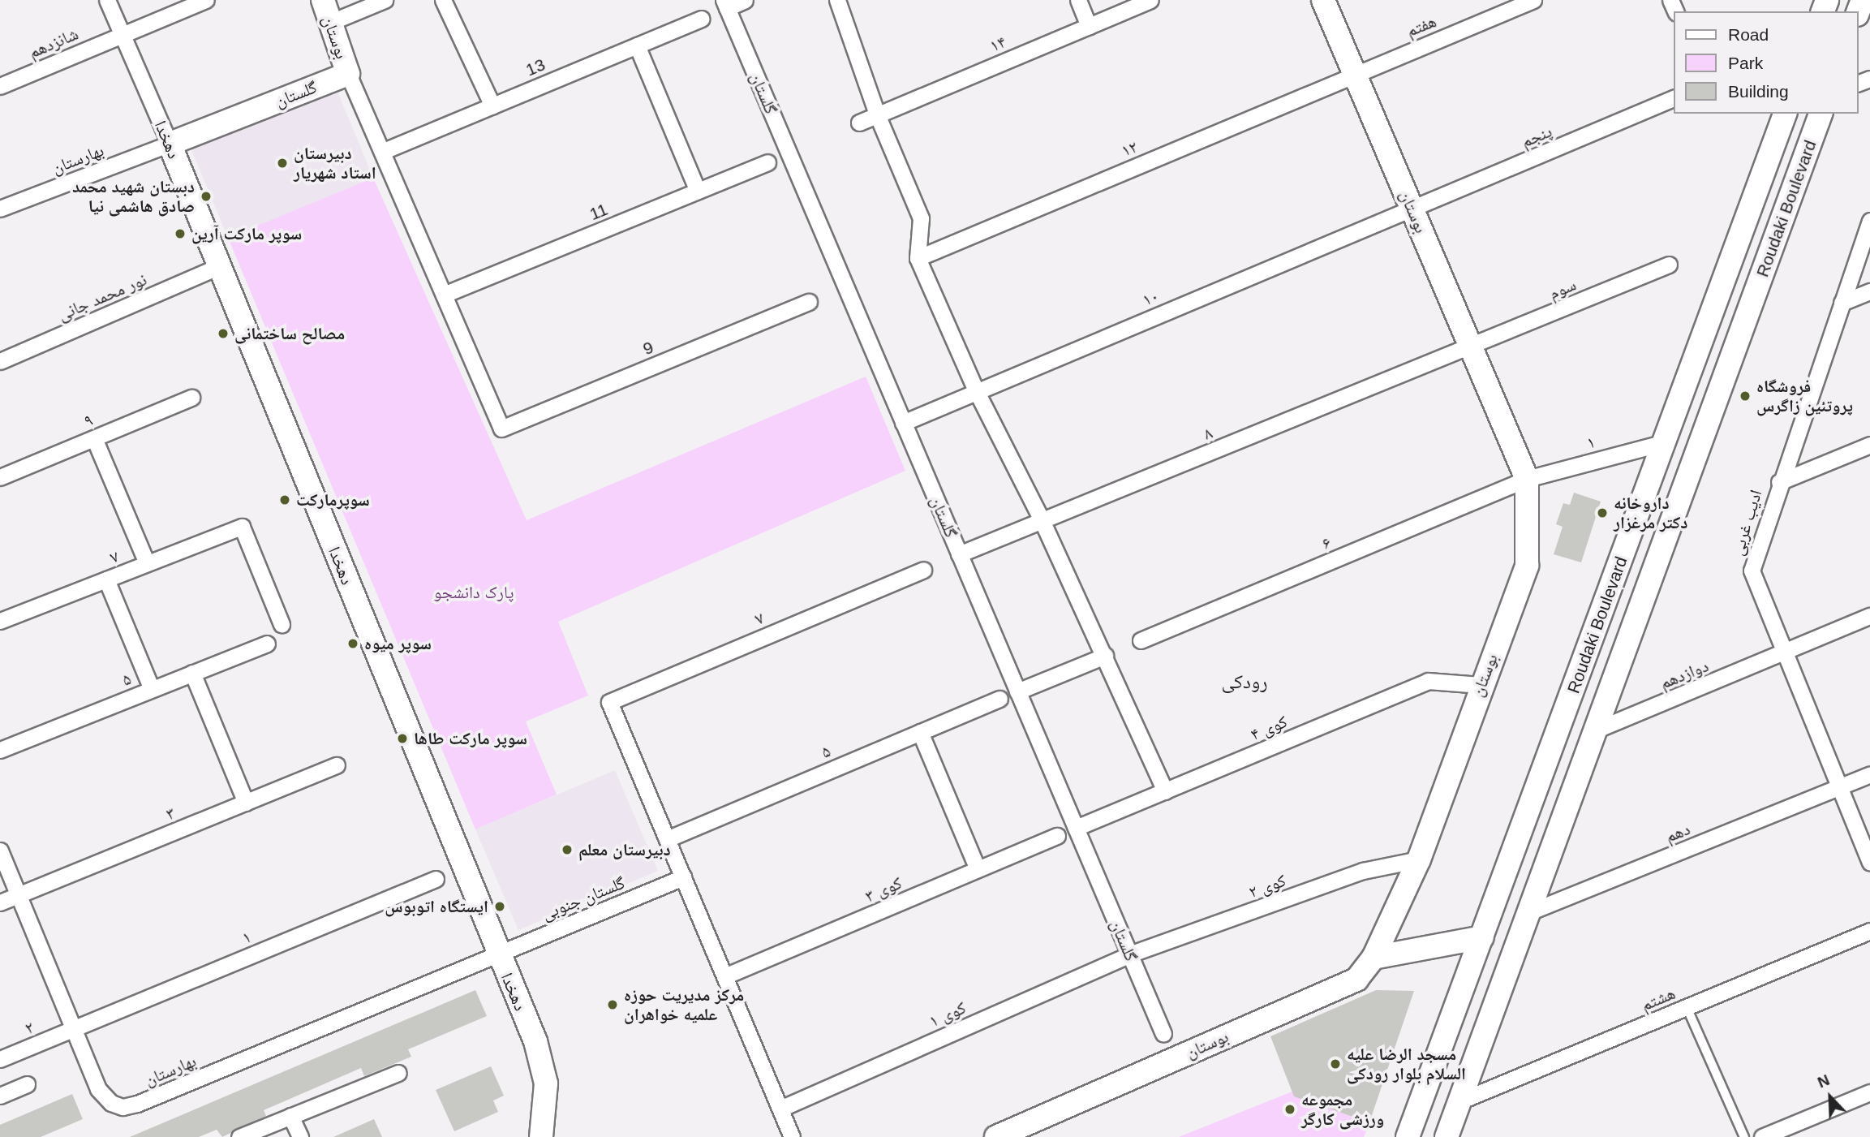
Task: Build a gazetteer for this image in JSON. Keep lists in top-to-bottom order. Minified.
{"streets":{"street":["هفتم","بوستان","شانزدهم","۱۴","13","گلستان","پنجم","دهخدا","۱۲","بهارستان","Roudaki Boulevard","11","سوم","نور محمد جانی","۱۰","9","۹","۸","۱","ادیب غربی","۶","۷","دوازدهم","۵","کوی ۴","۳","دهم","کوی ۲","کوی ۳","گلستان جنوبی","هشتم","کوی ۱","۲"]},"crossings":[["هفتم","بوستان"],["هفتم","۱۲"],["بوستان","گلستان"],["بوستان","پنجم"],["بوستان","۱۲"],["بوستان","سوم"],["بوستان","۱۰"],["بوستان","۸"],["بوستان","۱"],["بوستان","۶"],["بوستان","کوی ۴"],["بوستان","کوی ۲"],["شانزدهم","دهخدا"],["گلستان","دهخدا"],["گلستان","بهارستان"],["گلستان","۱۰"],["گلستان","۸"],["گلستان","کوی ۴"],["گلستان","کوی ۲"],["گلستان","کوی ۱"],["پنجم","۱۰"],["دهخدا","بهارستان"],["دهخدا","نور محمد جانی"],["دهخدا","گلستان جنوبی"],["بهارستان","۱"],["بهارستان","۳"],["بهارستان","گلستان جنوبی"],["بهارستان","۲"],["Roudaki Boulevard","۱"],["Roudaki Boulevard","دوازدهم"],["Roudaki Boulevard","دهم"],["Roudaki Boulevard","هشتم"],["11","9"],["سوم","۸"],["۱","۶"],["۱","۲"],["ادیب غربی","دوازدهم"],["ادیب غربی","دهم"],["۷","۵"],["کوی ۲","کوی ۱"]],"districts":["رودکی"],"parks":["پارک دانشجو"],"places":["دبیرستان استاد شهریار","دبستان شهید محمد صادق هاشمی نیا","سوپر مارکت آرین","مصالح ساختمانی","فروشگاه پروتئین زاگرس","سوپرمارکت","داروخانه دکتر مرغزار","سوپر میوه","سوپر مارکت طاها","دبیرستان معلم","ایستگاه اتوبوس","مرکز مدیریت حوزه علمیه خواهران","مسجد الرضا علیه السلام بلوار رودکی","مجموعه ورزشی کارگر"],"legend":["Road","Park","Building"],"north":"top left"}
